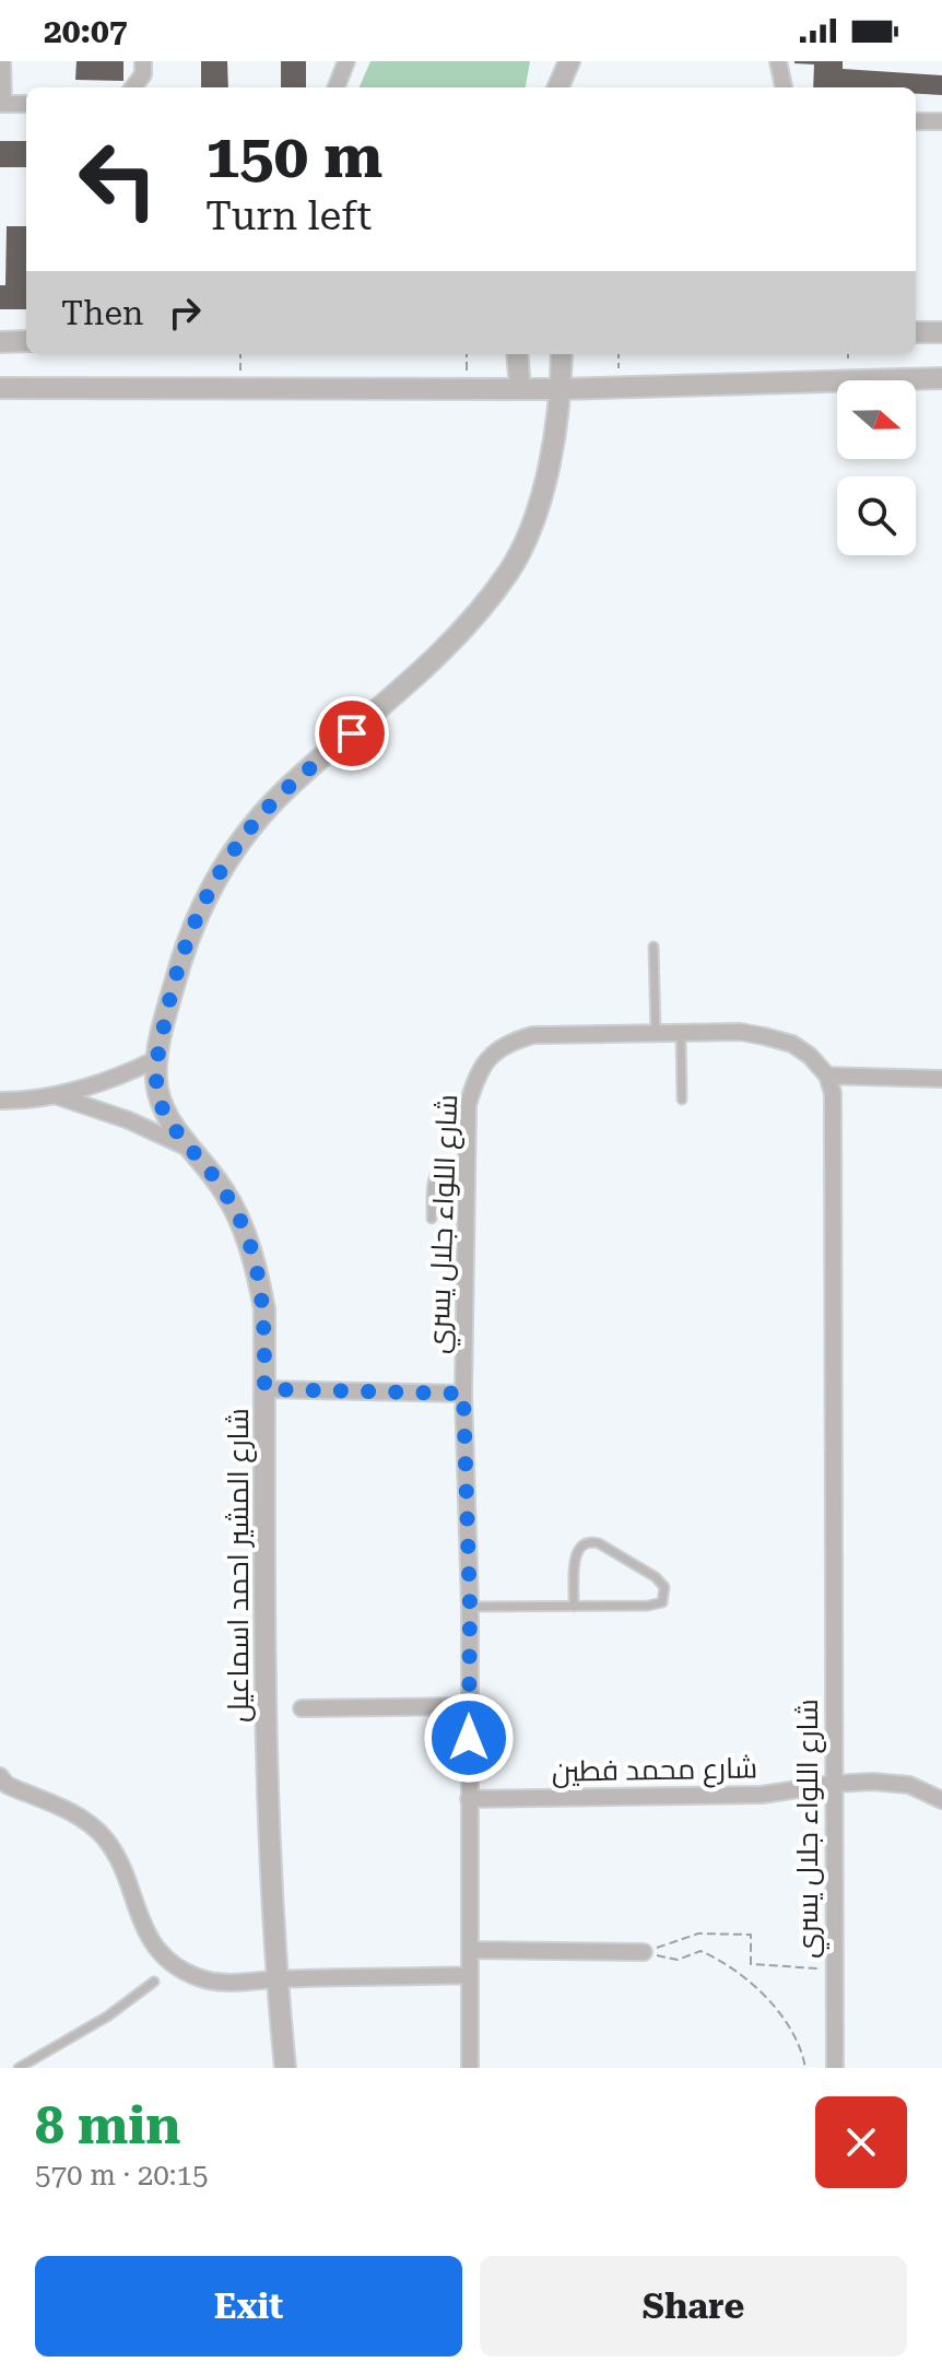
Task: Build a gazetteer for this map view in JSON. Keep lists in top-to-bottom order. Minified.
{"streets":{"street":["شارع اللواء جلال يسري","شارع المشير احمد اسماعيل","شارع محمد فطين"]},"crossings":[["شارع اللواء جلال يسري","شارع محمد فطين"]],"north":"right","page":{"status":"20:07","turn":["150 m","Turn left"],"then":"Then","heading":["8 min","570 m · 20:15"],"buttons":["Exit","Share"]}}
